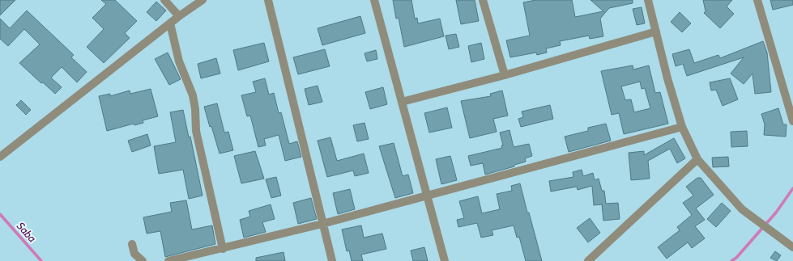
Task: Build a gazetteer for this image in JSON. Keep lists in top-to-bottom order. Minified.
{"water":["Saba"]}
